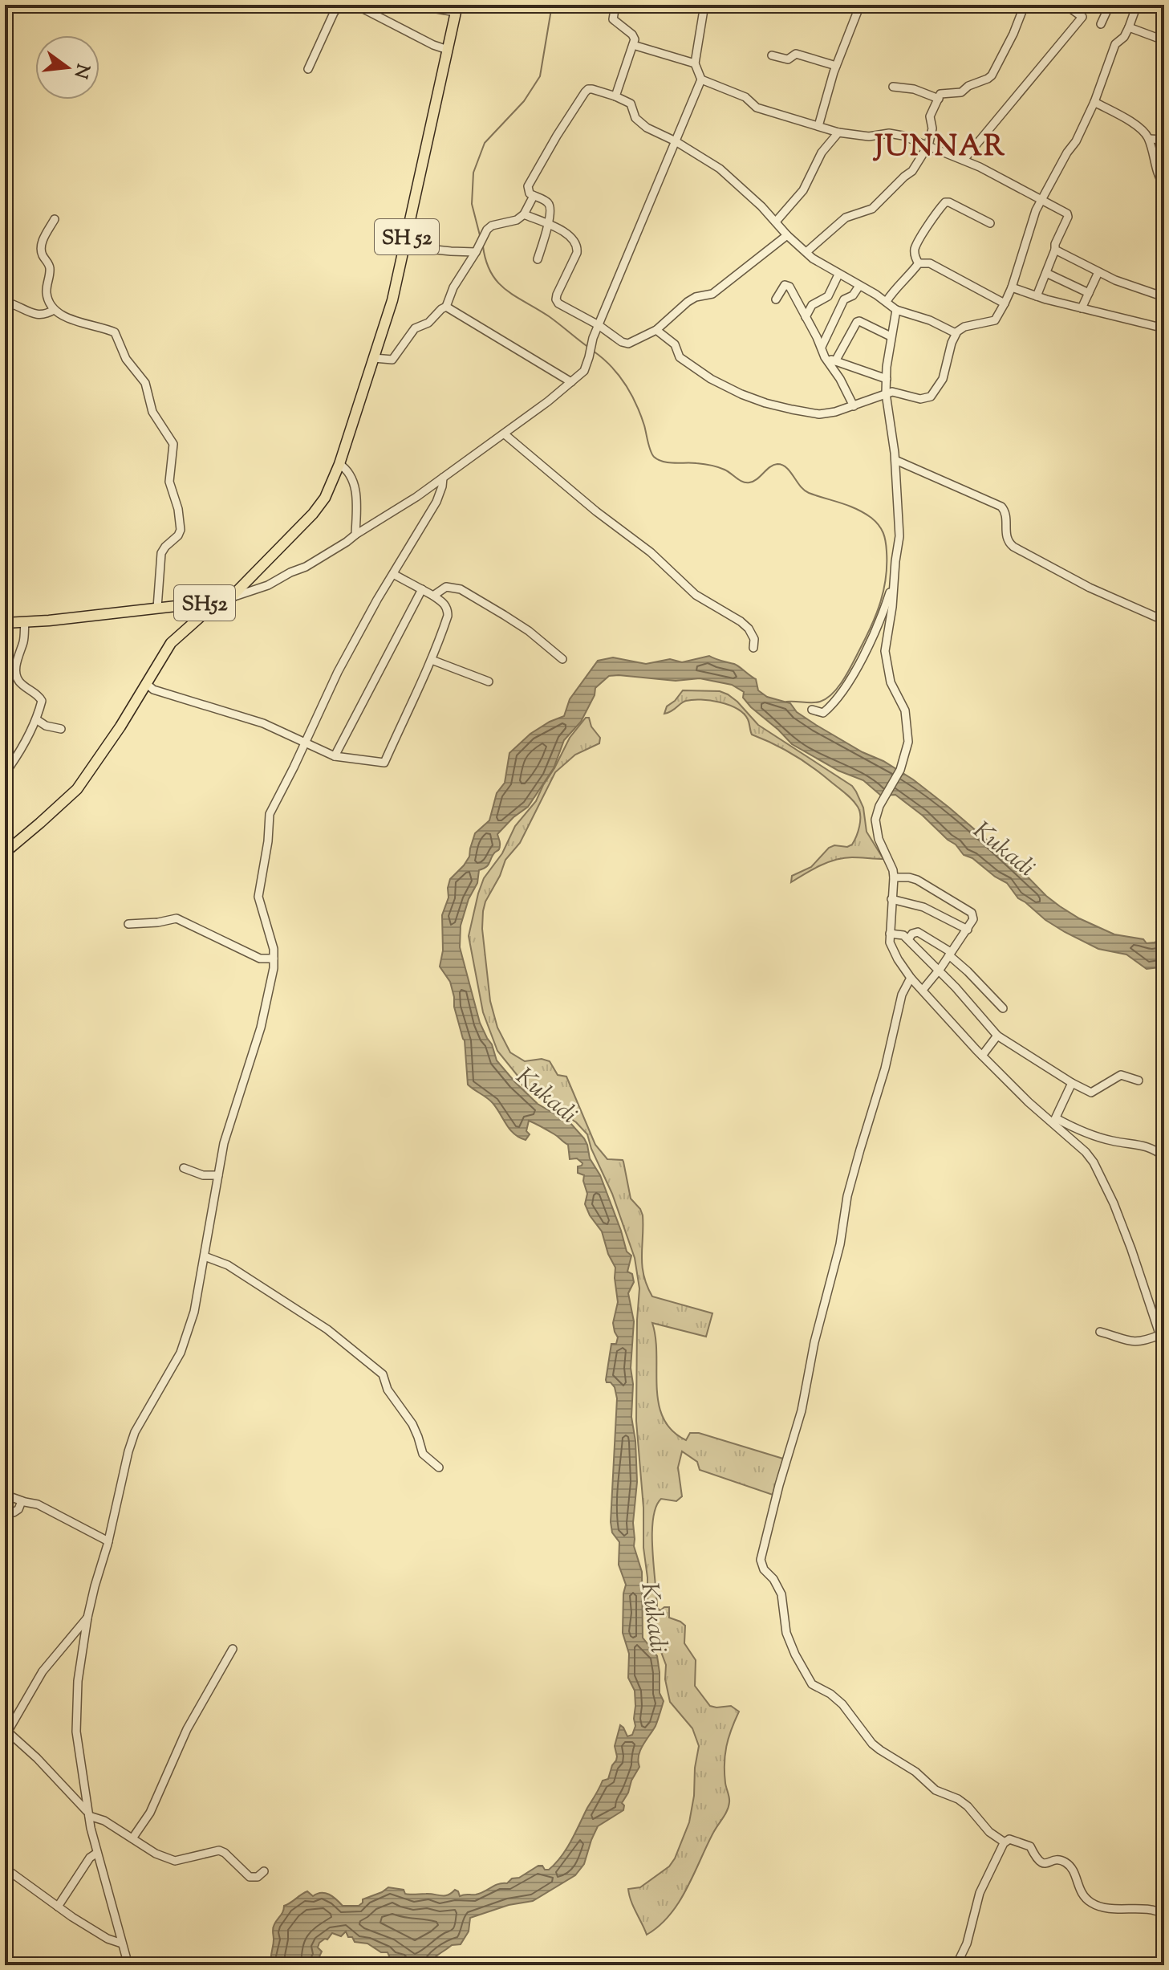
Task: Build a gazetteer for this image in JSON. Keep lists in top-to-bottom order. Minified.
{"streets":{"main road":["SH 52","SH52"]},"crossings":[["SH 52","SH52"]],"districts":["JUNNAR"],"water":["Kukadi"],"north":"right"}
